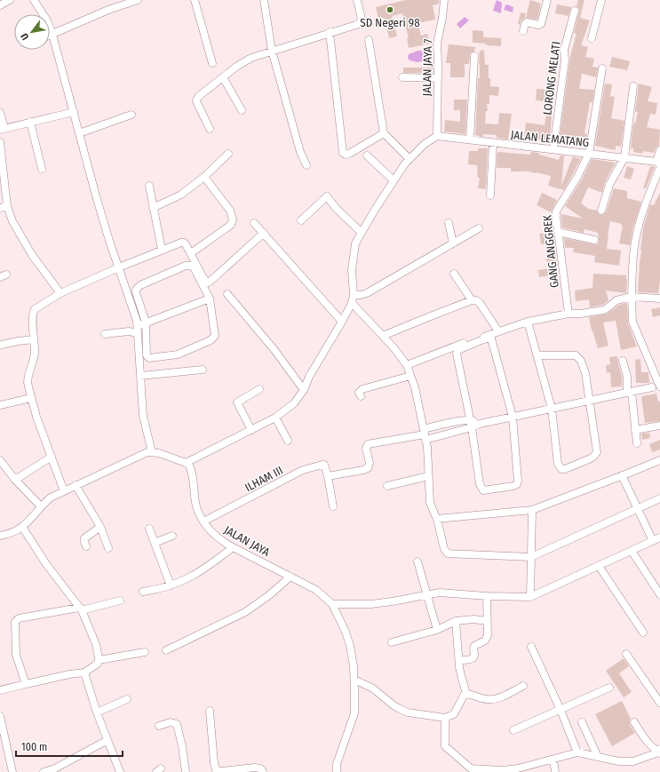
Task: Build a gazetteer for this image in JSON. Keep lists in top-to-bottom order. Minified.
{"streets":{"street":["JALAN JAYA 7","LORONG MELATI","JALAN LEMATANG","GANG ANGGREK","ILHAM III","JALAN JAYA"]},"crossings":[["JALAN JAYA 7","JALAN LEMATANG"],["LORONG MELATI","JALAN LEMATANG"],["JALAN LEMATANG","GANG ANGGREK"],["ILHAM III","JALAN JAYA"]],"places":["SD Negeri 98"],"scale_bar":"100 m","north":"bottom left"}
